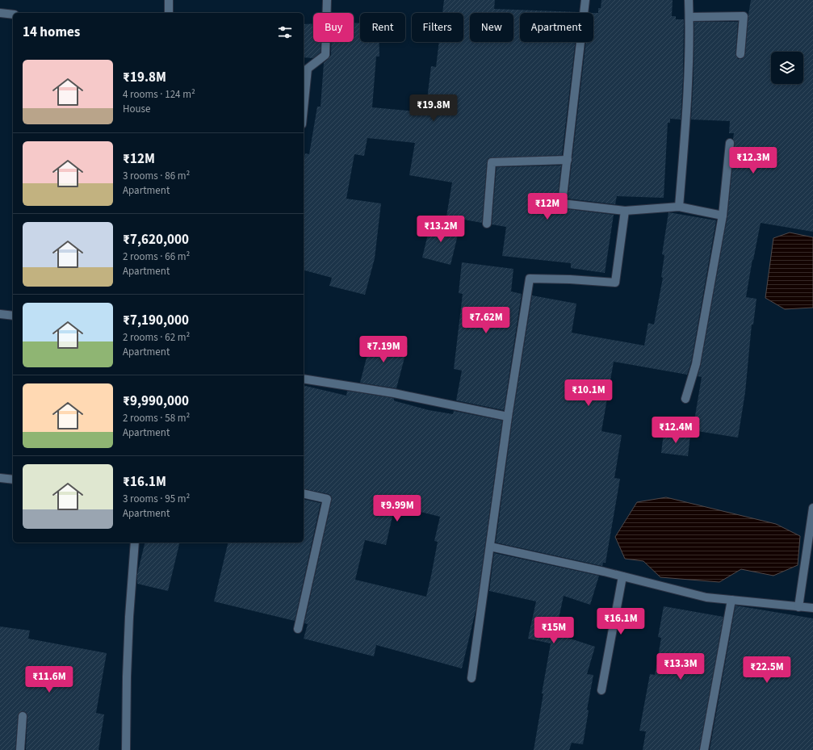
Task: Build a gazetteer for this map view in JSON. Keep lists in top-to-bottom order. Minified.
{"page":{"chip":["Buy","Rent","Filters","New","Apartment"],"heading":"14 homes","list":[{"name":"₹19.8M","note":"4 rooms · 124 m² · House"},{"name":"₹12M","note":"3 rooms · 86 m² · Apartment"},{"name":"₹7,620,000","note":"2 rooms · 66 m² · Apartment"},{"name":"₹7,190,000","note":"2 rooms · 62 m² · Apartment"},{"name":"₹9,990,000","note":"2 rooms · 58 m² · Apartment"},{"name":"₹16.1M","note":"3 rooms · 95 m² · Apartment"}],"price":["₹19.8M","₹12.3M","₹12M","₹13.2M","₹7.62M","₹7.19M","₹10.1M","₹12.4M","₹9.99M","₹16.1M","₹15M","₹13.3M","₹22.5M","₹11.6M"]}}
